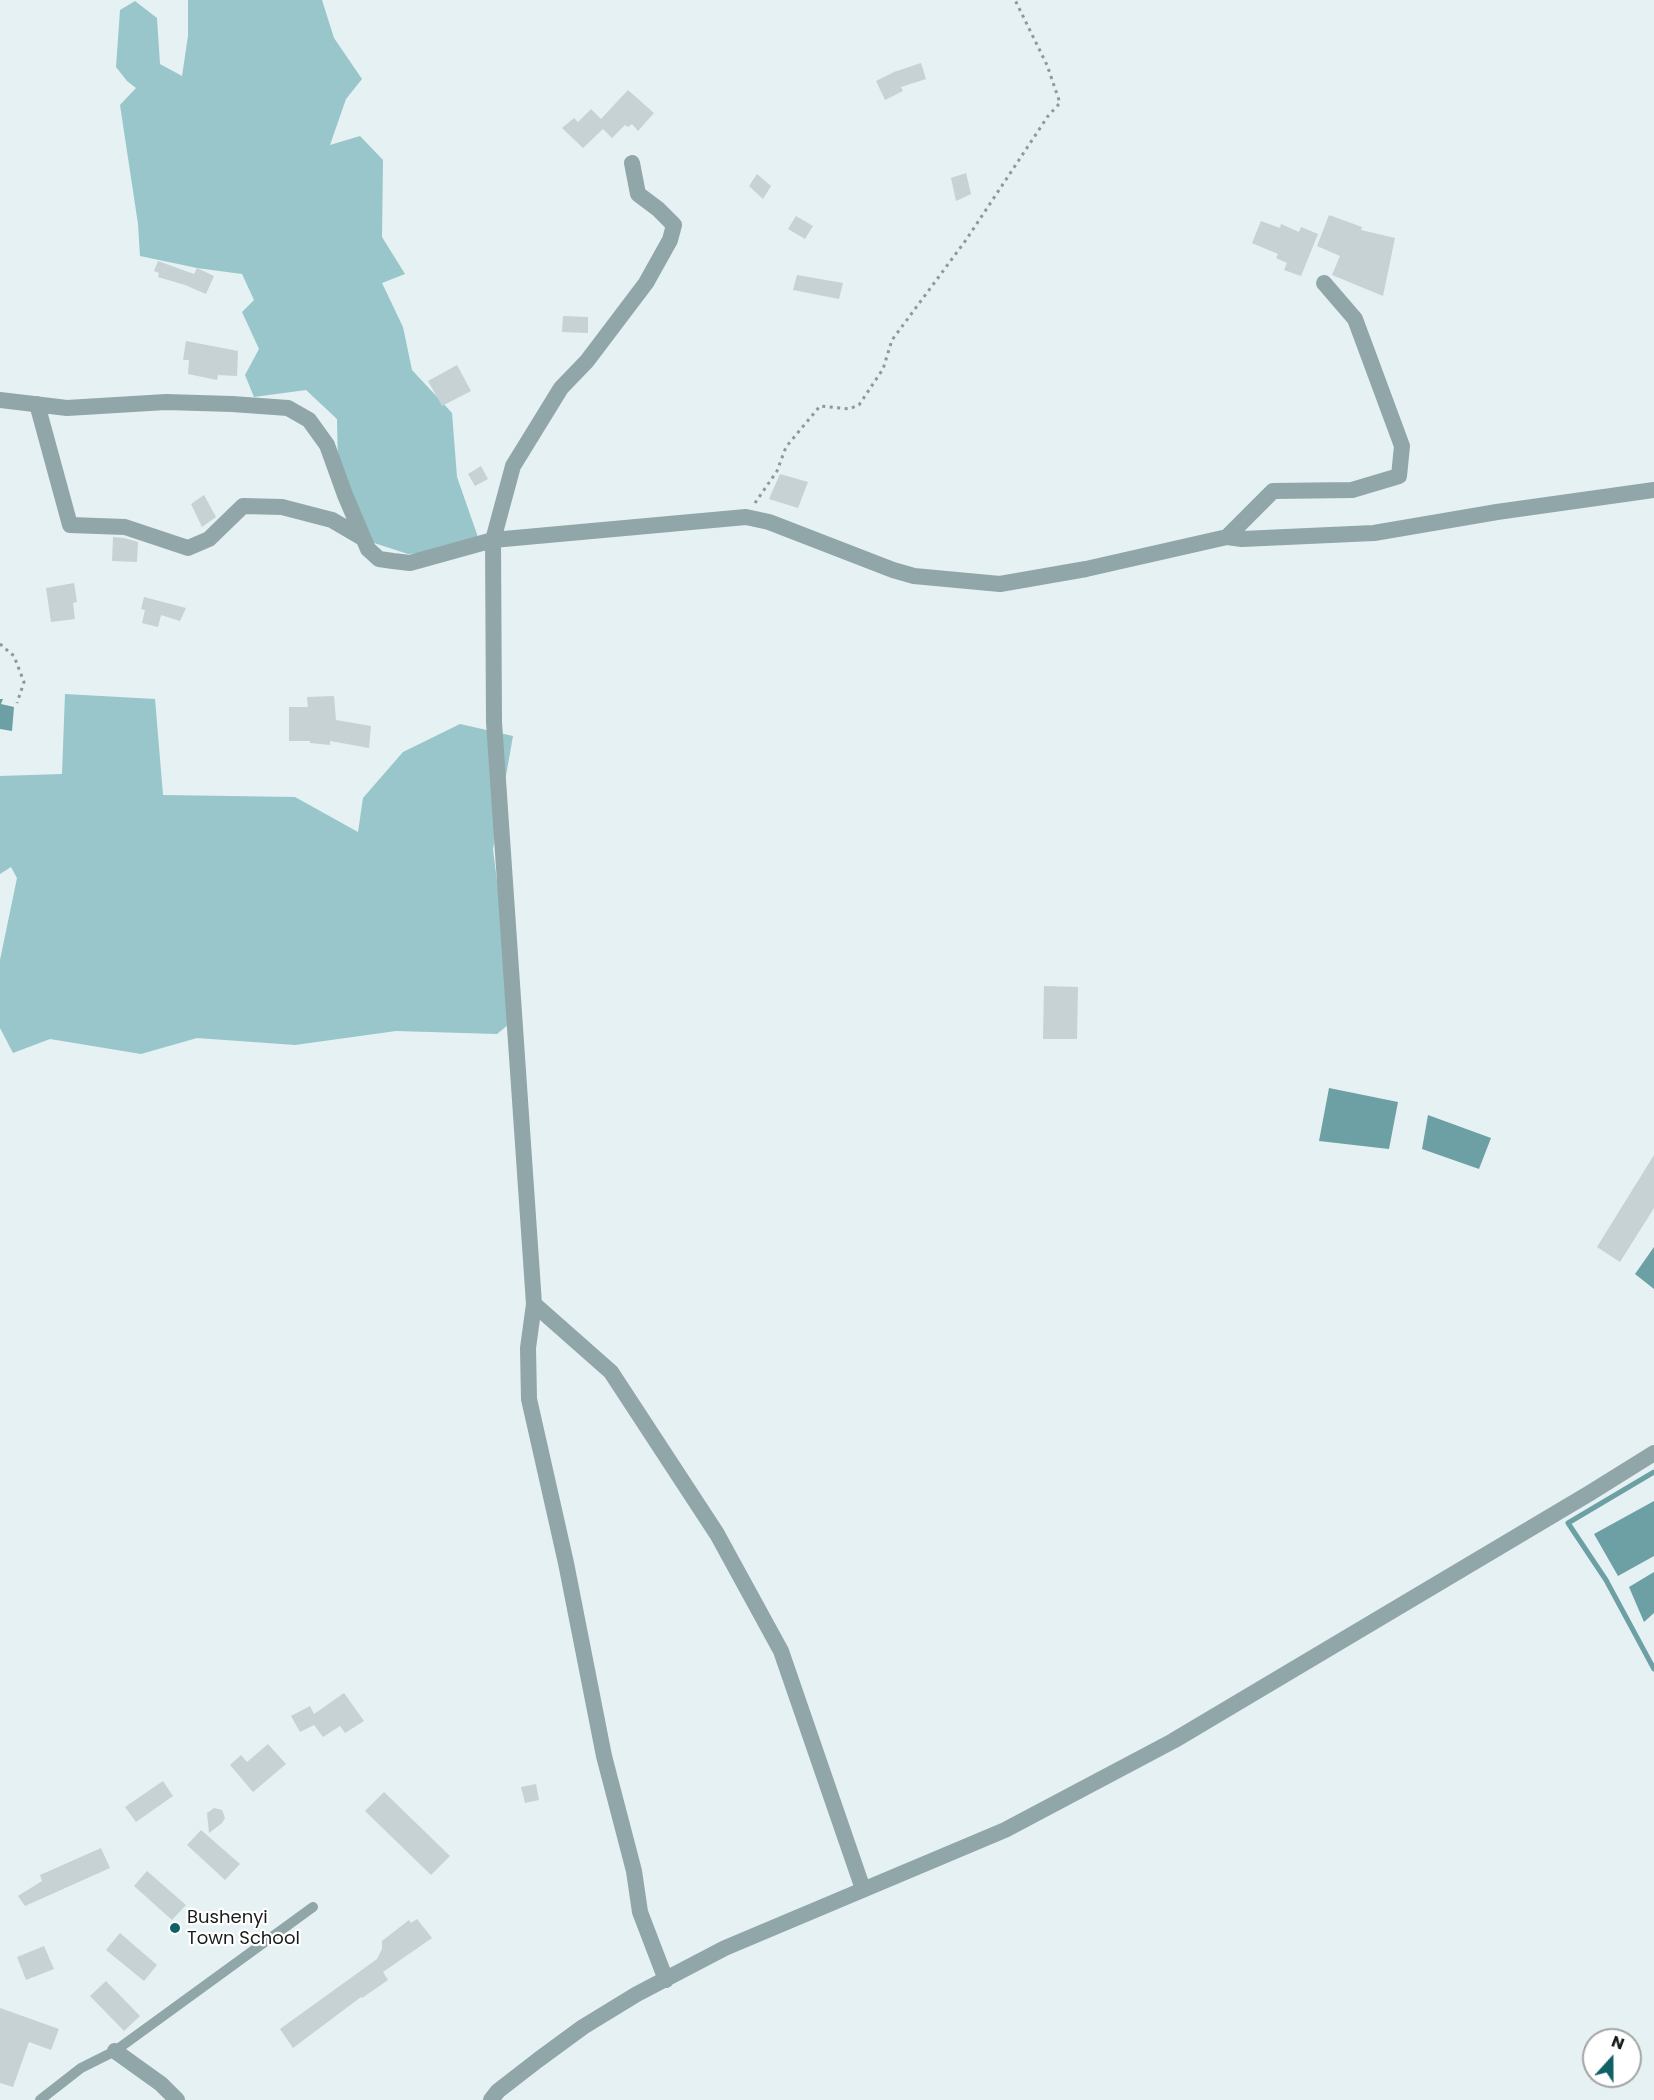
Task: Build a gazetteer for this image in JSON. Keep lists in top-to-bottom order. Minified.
{"places":["Bushenyi Town School"],"north":"top"}
